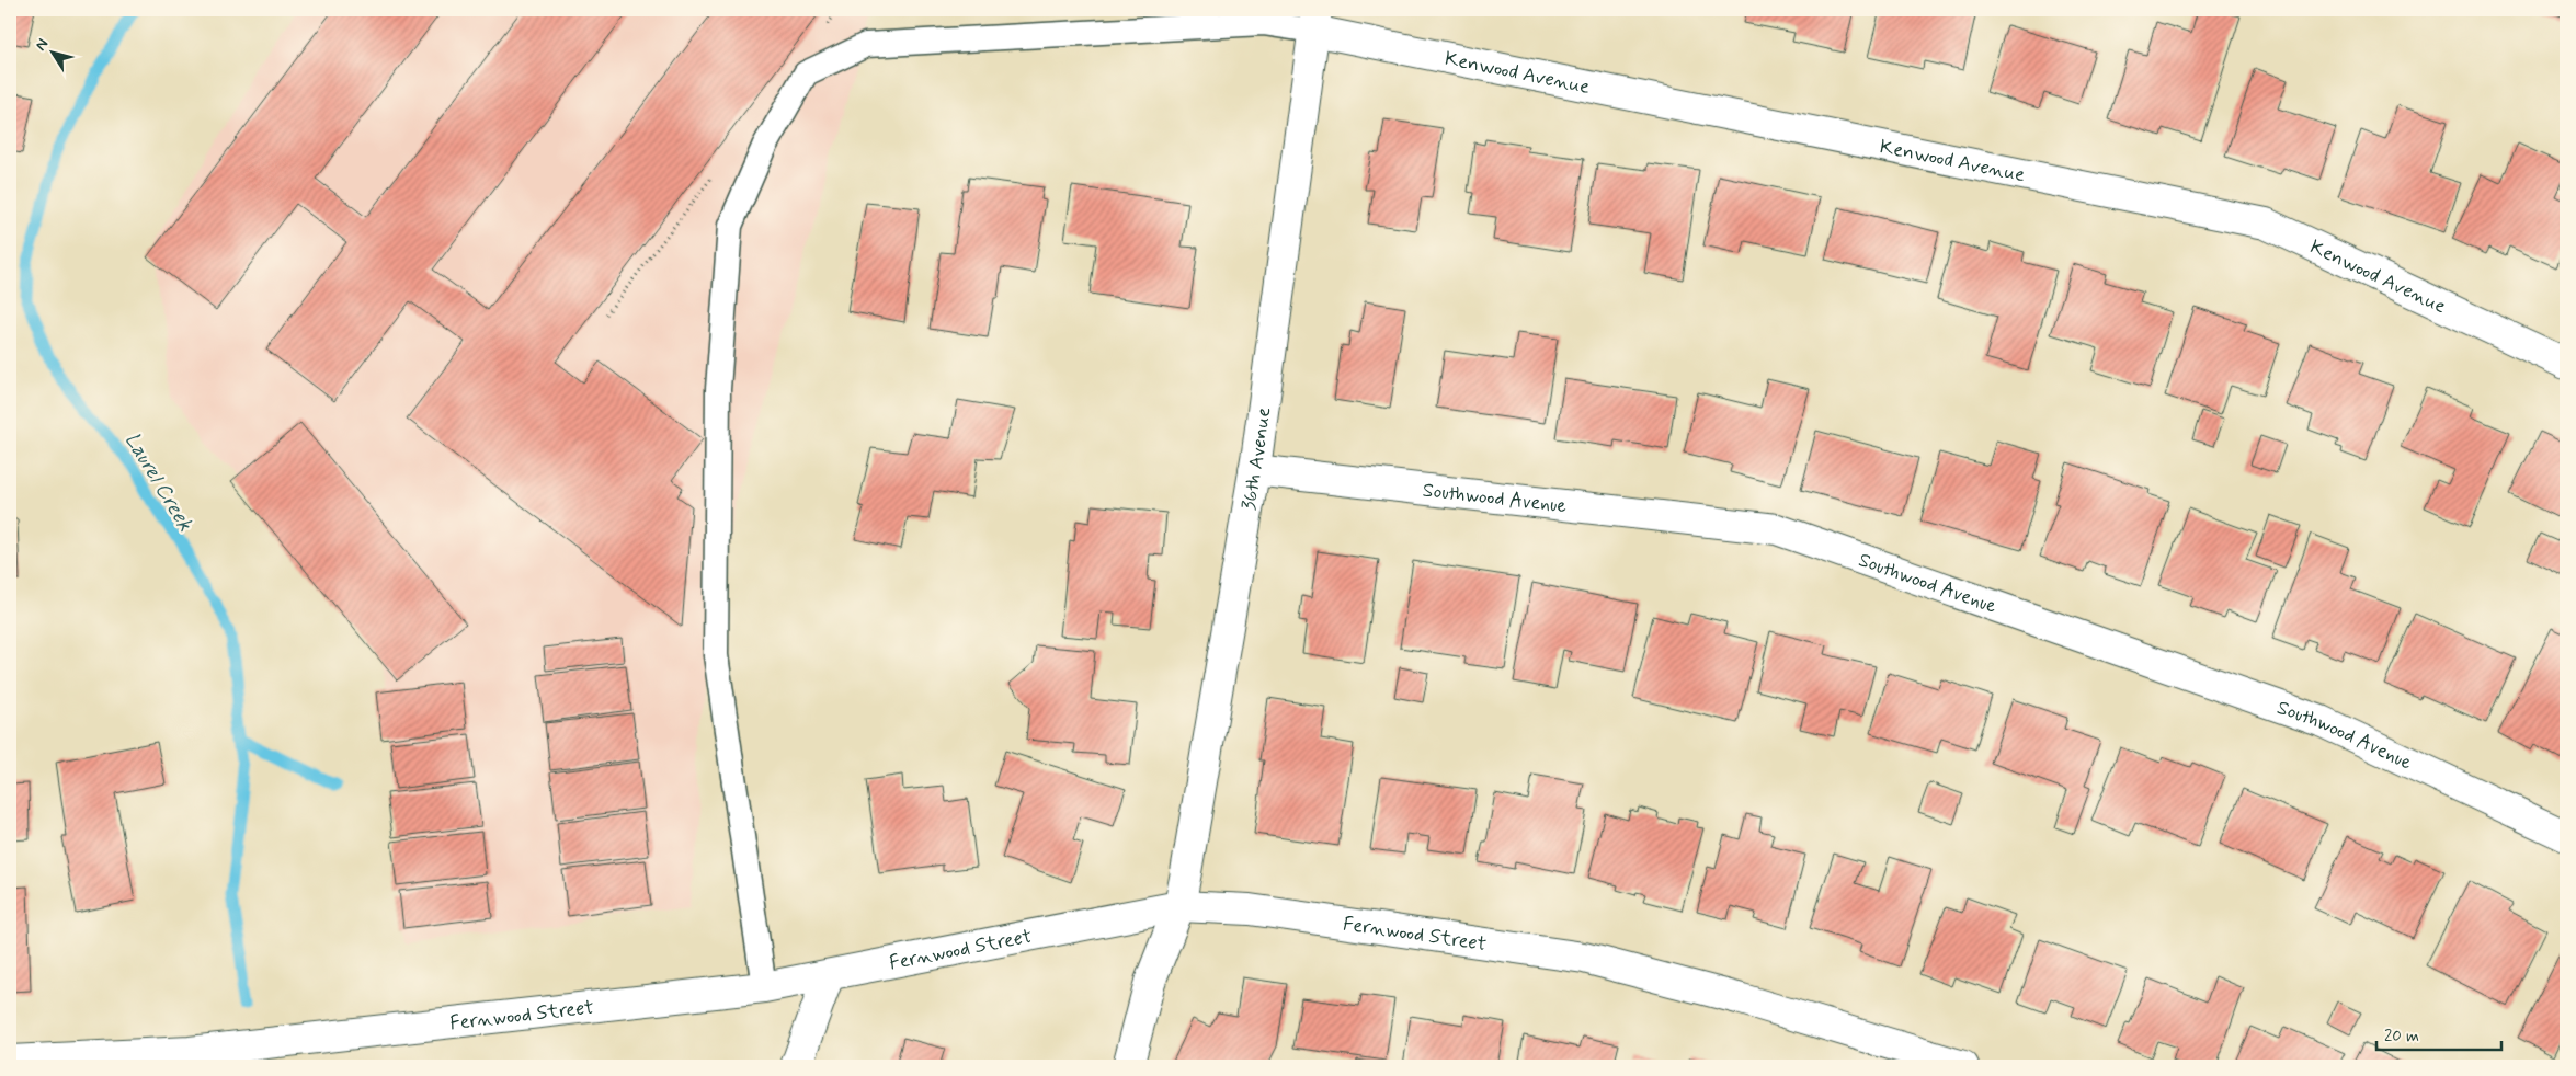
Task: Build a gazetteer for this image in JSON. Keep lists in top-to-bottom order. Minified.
{"streets":{"street":["Kenwood Avenue","36th Avenue","Southwood Avenue","Fernwood Street"]},"crossings":[["Kenwood Avenue","36th Avenue"],["36th Avenue","Southwood Avenue"],["36th Avenue","Fernwood Street"]],"water":["Laurel Creek"],"scale_bar":"20 m","north":"top left"}
